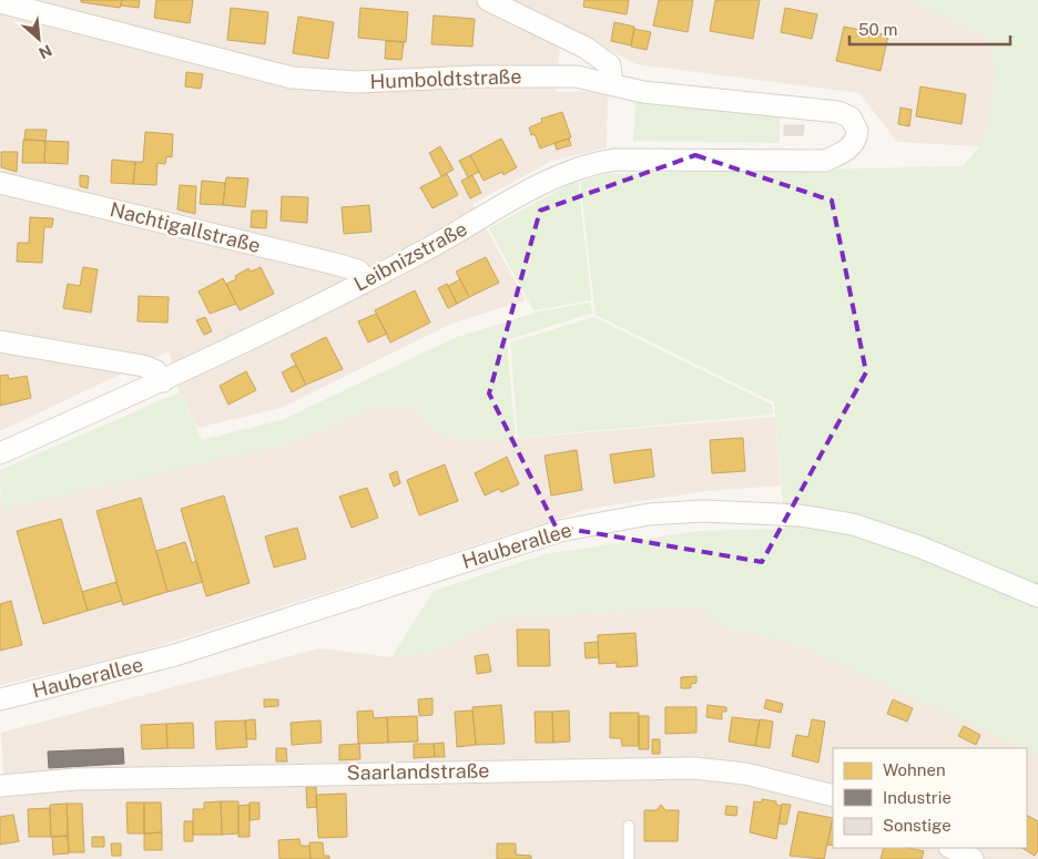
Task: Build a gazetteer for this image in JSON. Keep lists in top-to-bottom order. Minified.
{"streets":{"street":["Humboldtstraße","Nachtigallstraße","Leibnizstraße","Hauberallee","Saarlandstraße"]},"crossings":[["Humboldtstraße","Leibnizstraße"],["Nachtigallstraße","Leibnizstraße"]],"legend":["Wohnen","Industrie","Sonstige"],"scale_bar":"50 m","north":"bottom right"}
